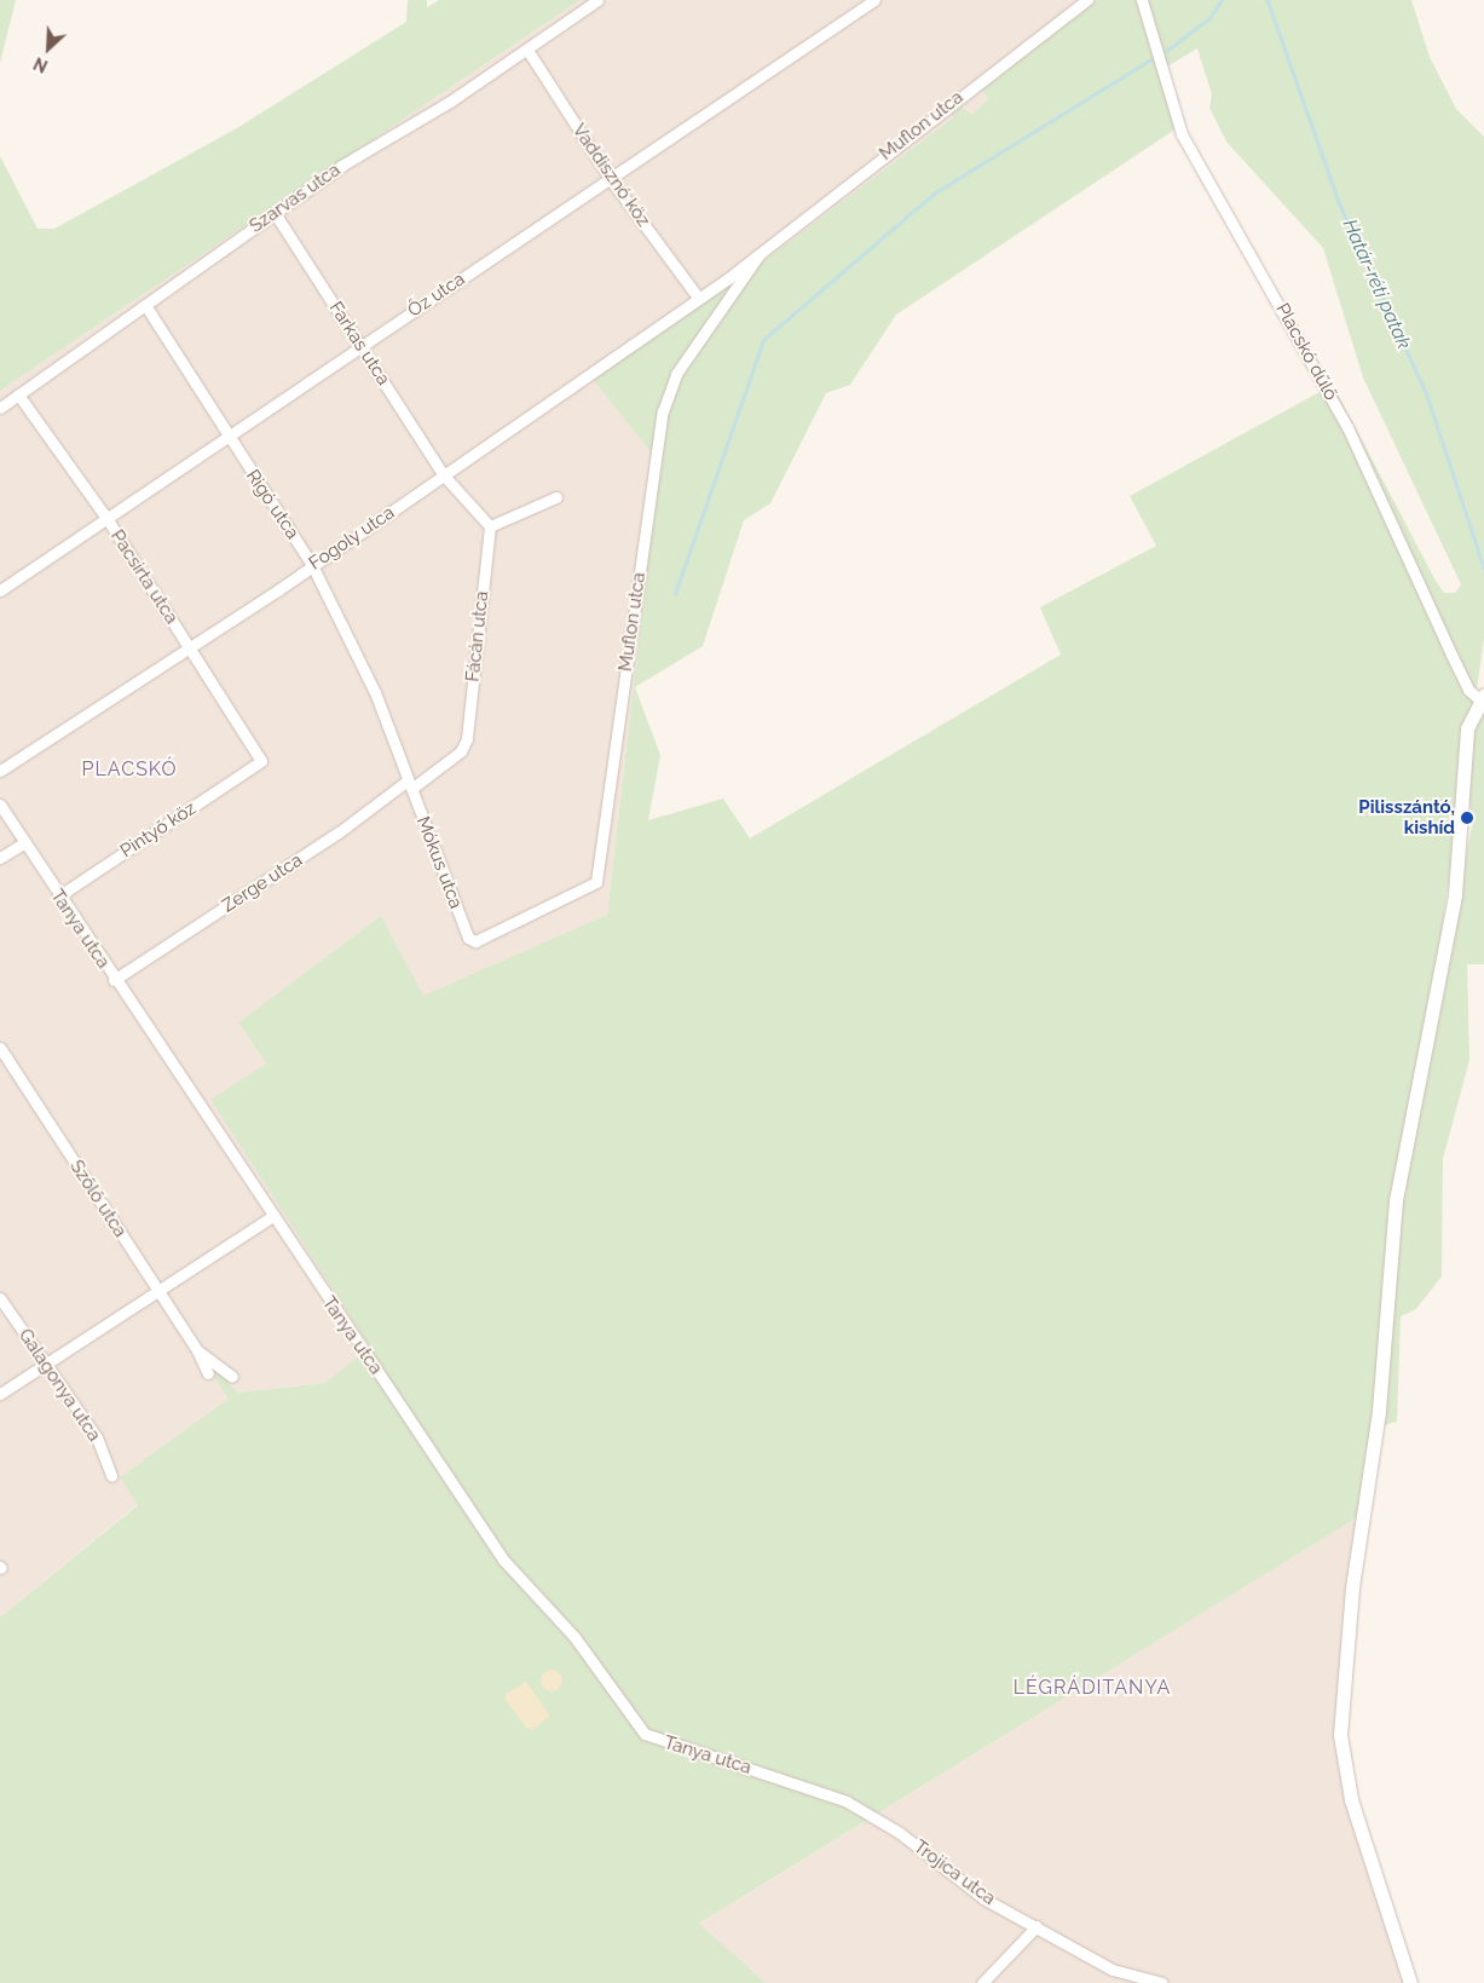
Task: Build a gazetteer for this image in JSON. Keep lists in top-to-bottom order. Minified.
{"streets":{"street":["Muflon utca","Vaddisznó köz","Szarvas utca","Őz utca","Farkas utca","Placskó dűlő","Rigó utca","Fogoly utca","Pacsirta utca","Fácán utca","Pintyő köz","Mókus utca","Zerge utca","Tanya utca","Szőlő utca","Galagonya utca","Trojica utca"]},"crossings":[["Muflon utca","Vaddisznó köz"],["Muflon utca","Fogoly utca"],["Muflon utca","Mókus utca"],["Vaddisznó köz","Szarvas utca"],["Vaddisznó köz","Őz utca"],["Vaddisznó köz","Fogoly utca"],["Szarvas utca","Farkas utca"],["Szarvas utca","Rigó utca"],["Szarvas utca","Pacsirta utca"],["Őz utca","Farkas utca"],["Őz utca","Rigó utca"],["Őz utca","Pacsirta utca"],["Farkas utca","Fogoly utca"],["Rigó utca","Fogoly utca"],["Rigó utca","Fácán utca"],["Rigó utca","Mókus utca"],["Rigó utca","Zerge utca"],["Fogoly utca","Pacsirta utca"],["Pacsirta utca","Pintyő köz"],["Fácán utca","Mókus utca"],["Fácán utca","Zerge utca"],["Pintyő köz","Tanya utca"],["Mókus utca","Zerge utca"],["Zerge utca","Tanya utca"],["Tanya utca","Trojica utca"]],"districts":["PLACSKÓ","LÉGRÁDITANYA"],"water":["Határ-réti patak"],"places":["Pilisszántó, kishíd"],"north":"bottom left"}
